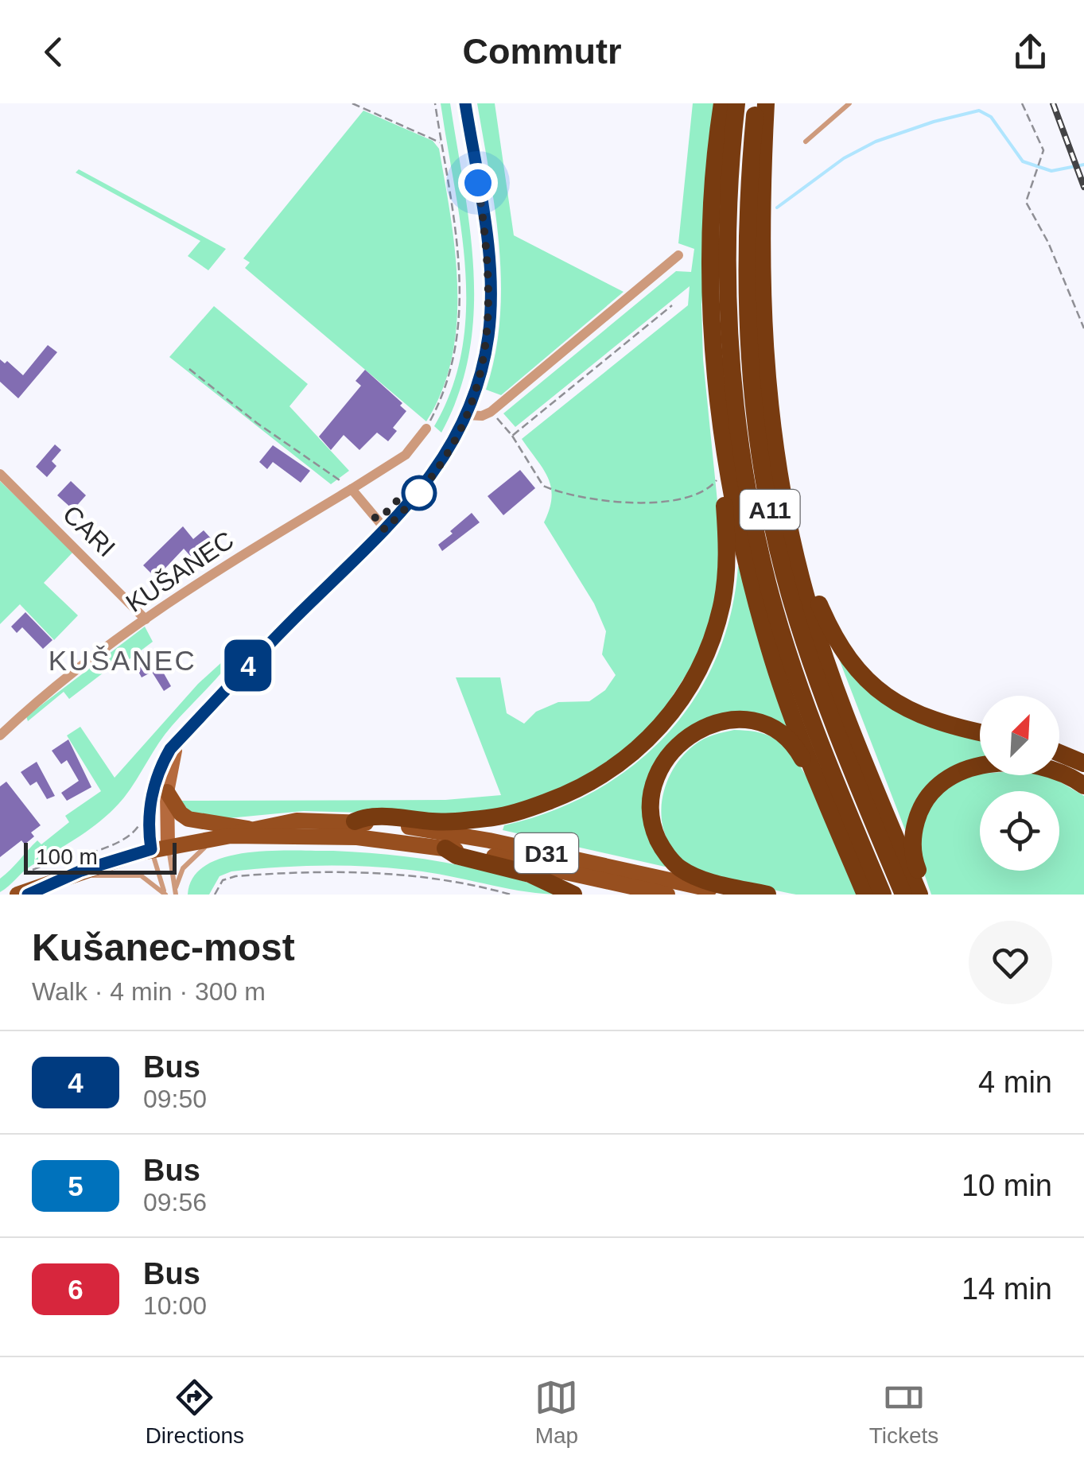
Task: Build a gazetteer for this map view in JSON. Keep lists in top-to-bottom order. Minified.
{"streets":{"highway":["A11"],"main road":["D31"],"street":["CARI","KUŠANEC"]},"crossings":[["CARI","KUŠANEC"]],"districts":["KUŠANEC"],"lines":["bus line 4"],"scale_bar":"100 m","north":"top right","page":{"header":"Commutr","on_map":"4","scale":"100 m","heading":["Kušanec-most","Walk · 4 min · 300 m"],"list":[{"mark":"4","name":"Bus","note":"09:50","value":"4 min"},{"mark":"5","name":"Bus","note":"09:56","value":"10 min"},{"mark":"6","name":"Bus","note":"10:00","value":"14 min"}],"tabs":["Directions","Map","Tickets"]}}
